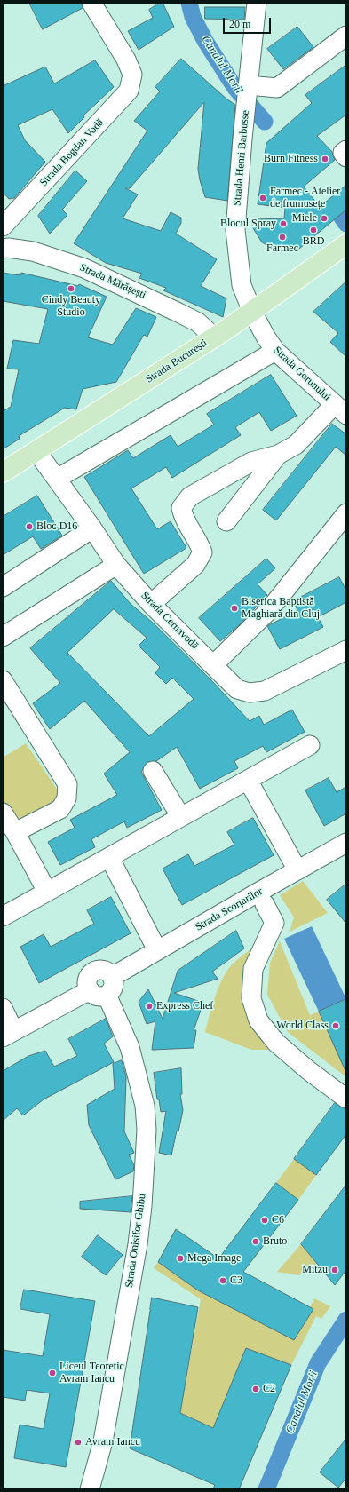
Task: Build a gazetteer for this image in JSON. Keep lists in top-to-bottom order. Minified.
{"streets":{"main road":["Strada București"],"street":["Strada Bogdan Vodă","Strada Henri Barbusse","Strada Mărășești","Strada Gorunului","Strada Cernavodă","Strada Scorțarilor","Strada Onisifor Ghibu"]},"crossings":[["Strada Henri Barbusse","Strada București"],["Strada Henri Barbusse","Strada Gorunului"],["Strada Mărășești","Strada București"],["Strada București","Strada Gorunului"],["Strada București","Strada Cernavodă"],["Strada Scorțarilor","Strada Onisifor Ghibu"]],"water":["Canalul Morii"],"places":["Burn Fitness","Farmec - Atelier de frumusețe","Miele","Blocul Spray","BRD","Farmec","Cindy Beauty Studio","Bloc D16","Biserica Baptistă Maghiară din Cluj","Express Chef","World Class","C6","Bruto","Mega Image","Mitzu","C3","Liceul Teoretic Avram Iancu","C2","Avram Iancu"],"scale_bar":"20 m"}
